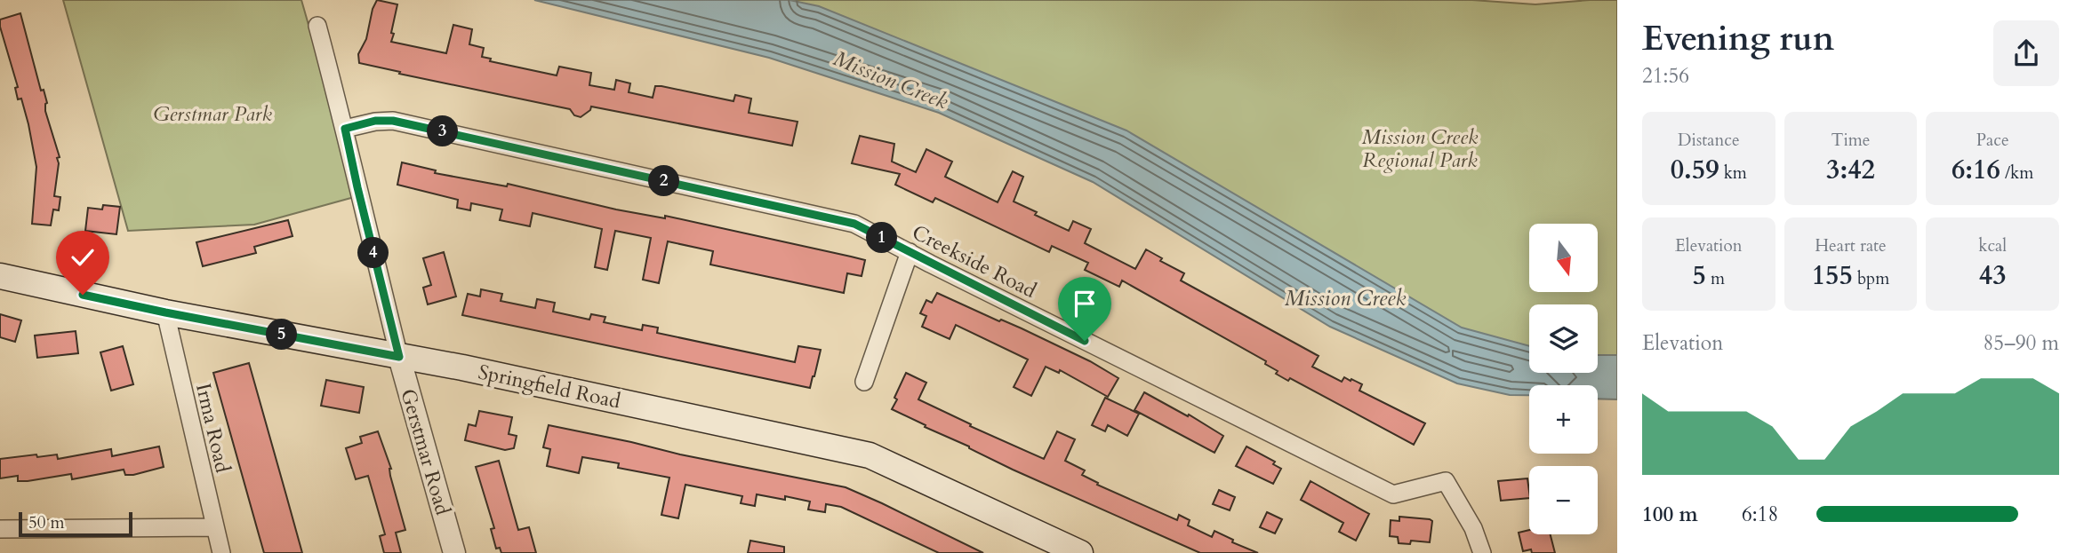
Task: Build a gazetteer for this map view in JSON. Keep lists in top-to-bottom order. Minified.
{"streets":{"main road":["Springfield Road"],"street":["Creekside Road","Irma Road","Gerstmar Road"]},"crossings":[["Creekside Road","Gerstmar Road"],["Springfield Road","Irma Road"],["Springfield Road","Gerstmar Road"]],"water":["Mission Creek"],"parks":["Gerstmar Park","Mission Creek Regional Park"],"scale_bar":"50 m","north":"bottom","page":{"heading":["Evening run","21:56"],"stats":[["Distance","0.59 km"],["Time","3:42"],["Pace","6:16 /km"],["Elevation","5 m"],["Heart rate","155 bpm"],["kcal","43"]],"pins":["3","2","1","4","5"],"map_buttons":["+","−"],"chart":["Elevation","85–90 m"],"list":[{"name":"100 m","note":"6:18"}],"scale":"50 m"}}
